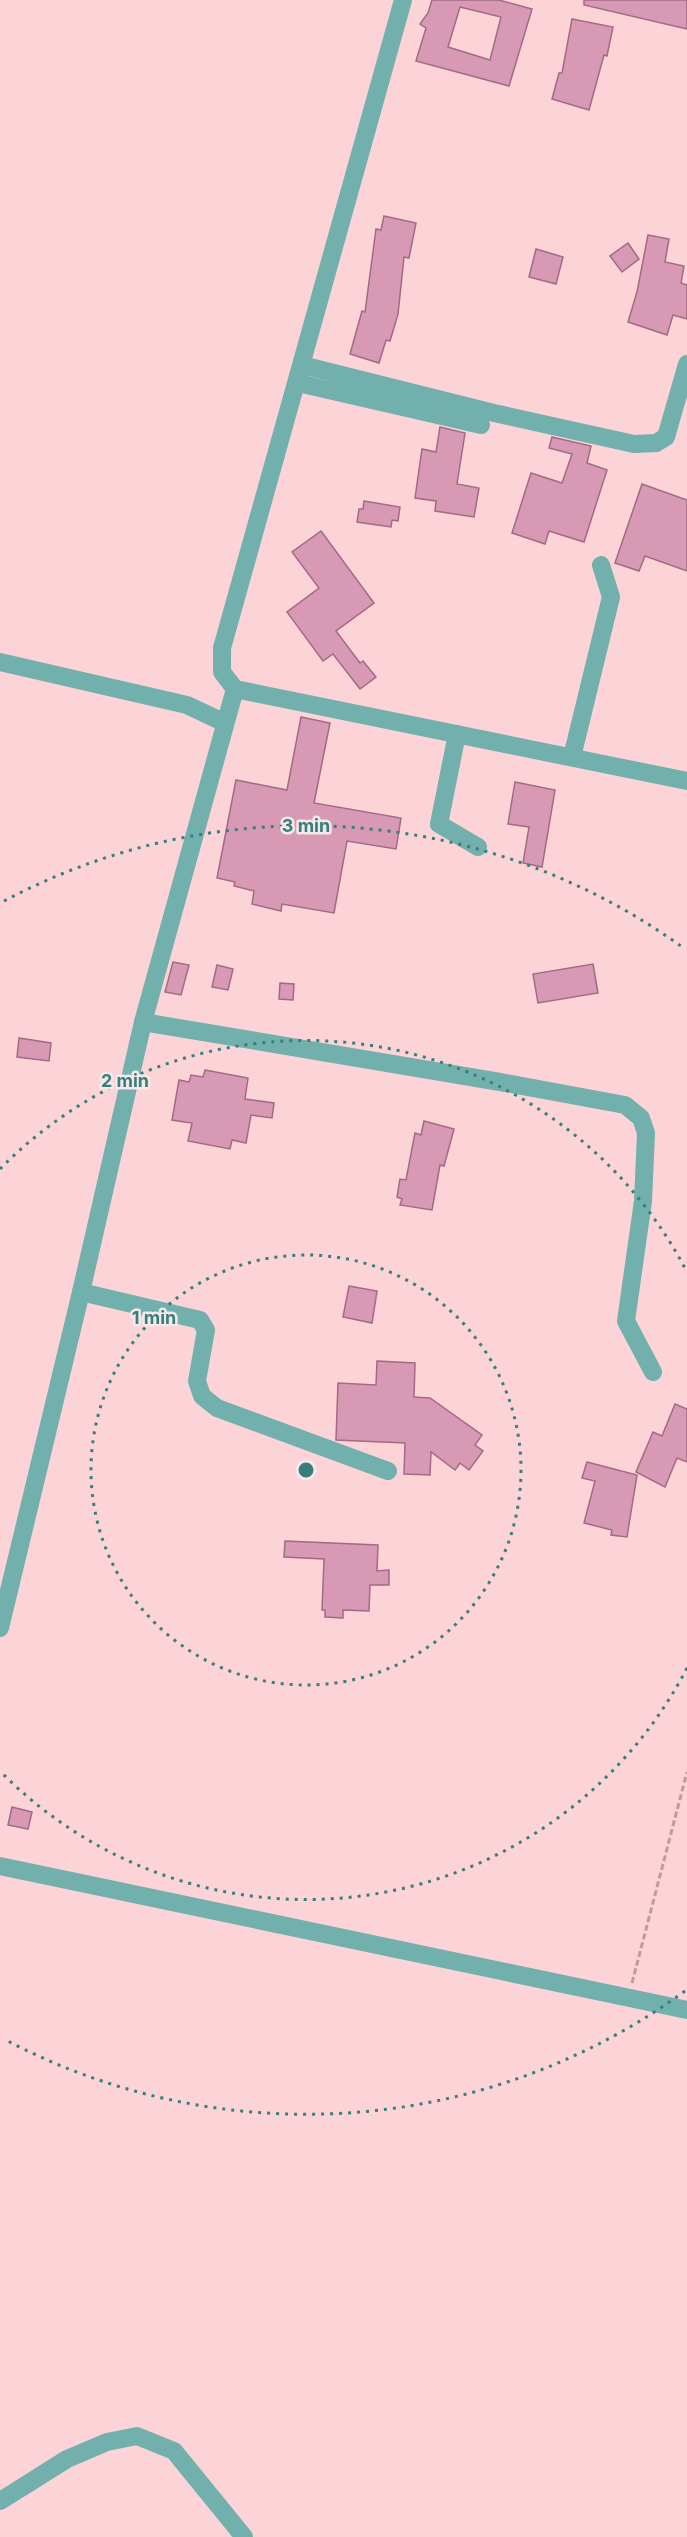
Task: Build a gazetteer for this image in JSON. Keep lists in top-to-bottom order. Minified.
{"rings":["3 min","2 min","1 min"]}
